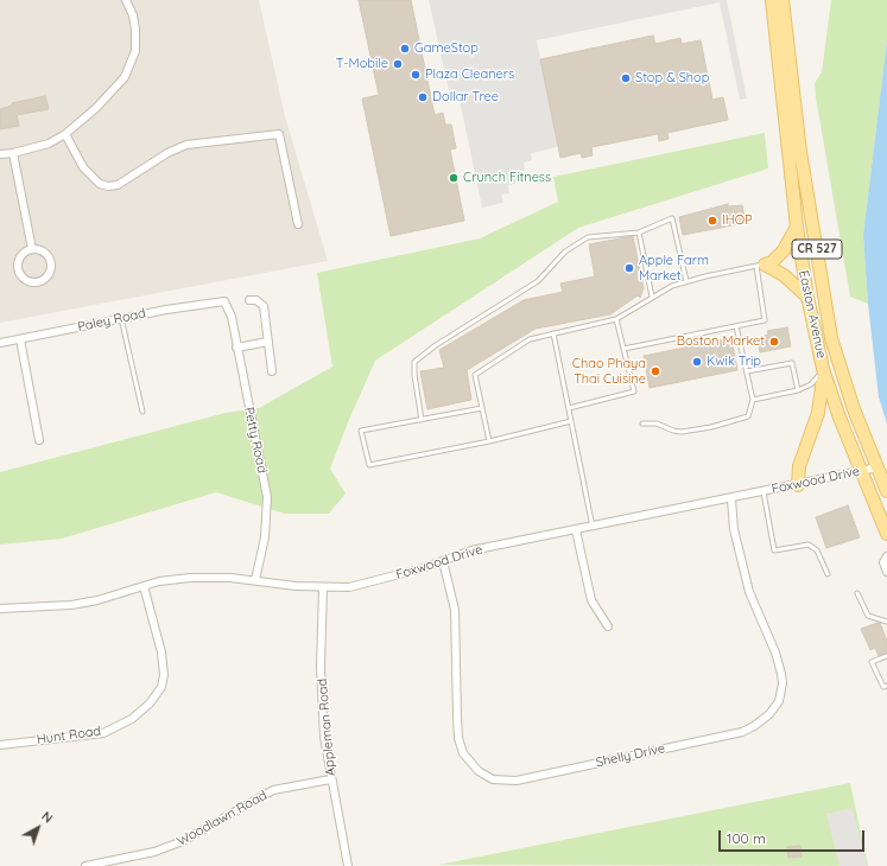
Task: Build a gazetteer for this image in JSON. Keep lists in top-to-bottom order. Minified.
{"streets":{"main road":["CR 527","Easton Avenue"],"street":["Paley Road","Petty Road","Foxwood Drive","Appleman Road","Hunt Road","Shelly Drive","Woodlawn Road"]},"crossings":[["Easton Avenue","Foxwood Drive"],["Paley Road","Petty Road"],["Petty Road","Foxwood Drive"],["Foxwood Drive","Appleman Road"],["Foxwood Drive","Hunt Road"],["Foxwood Drive","Shelly Drive"],["Appleman Road","Woodlawn Road"]],"places":["GameStop","T-Mobile","Plaza Cleaners","Stop & Shop","Dollar Tree","Crunch Fitness","IHOP","Apple Farm Market","Boston Market","Kwik Trip","Chao Phaya Thai Cuisine"],"scale_bar":"100 m","north":"top right"}
